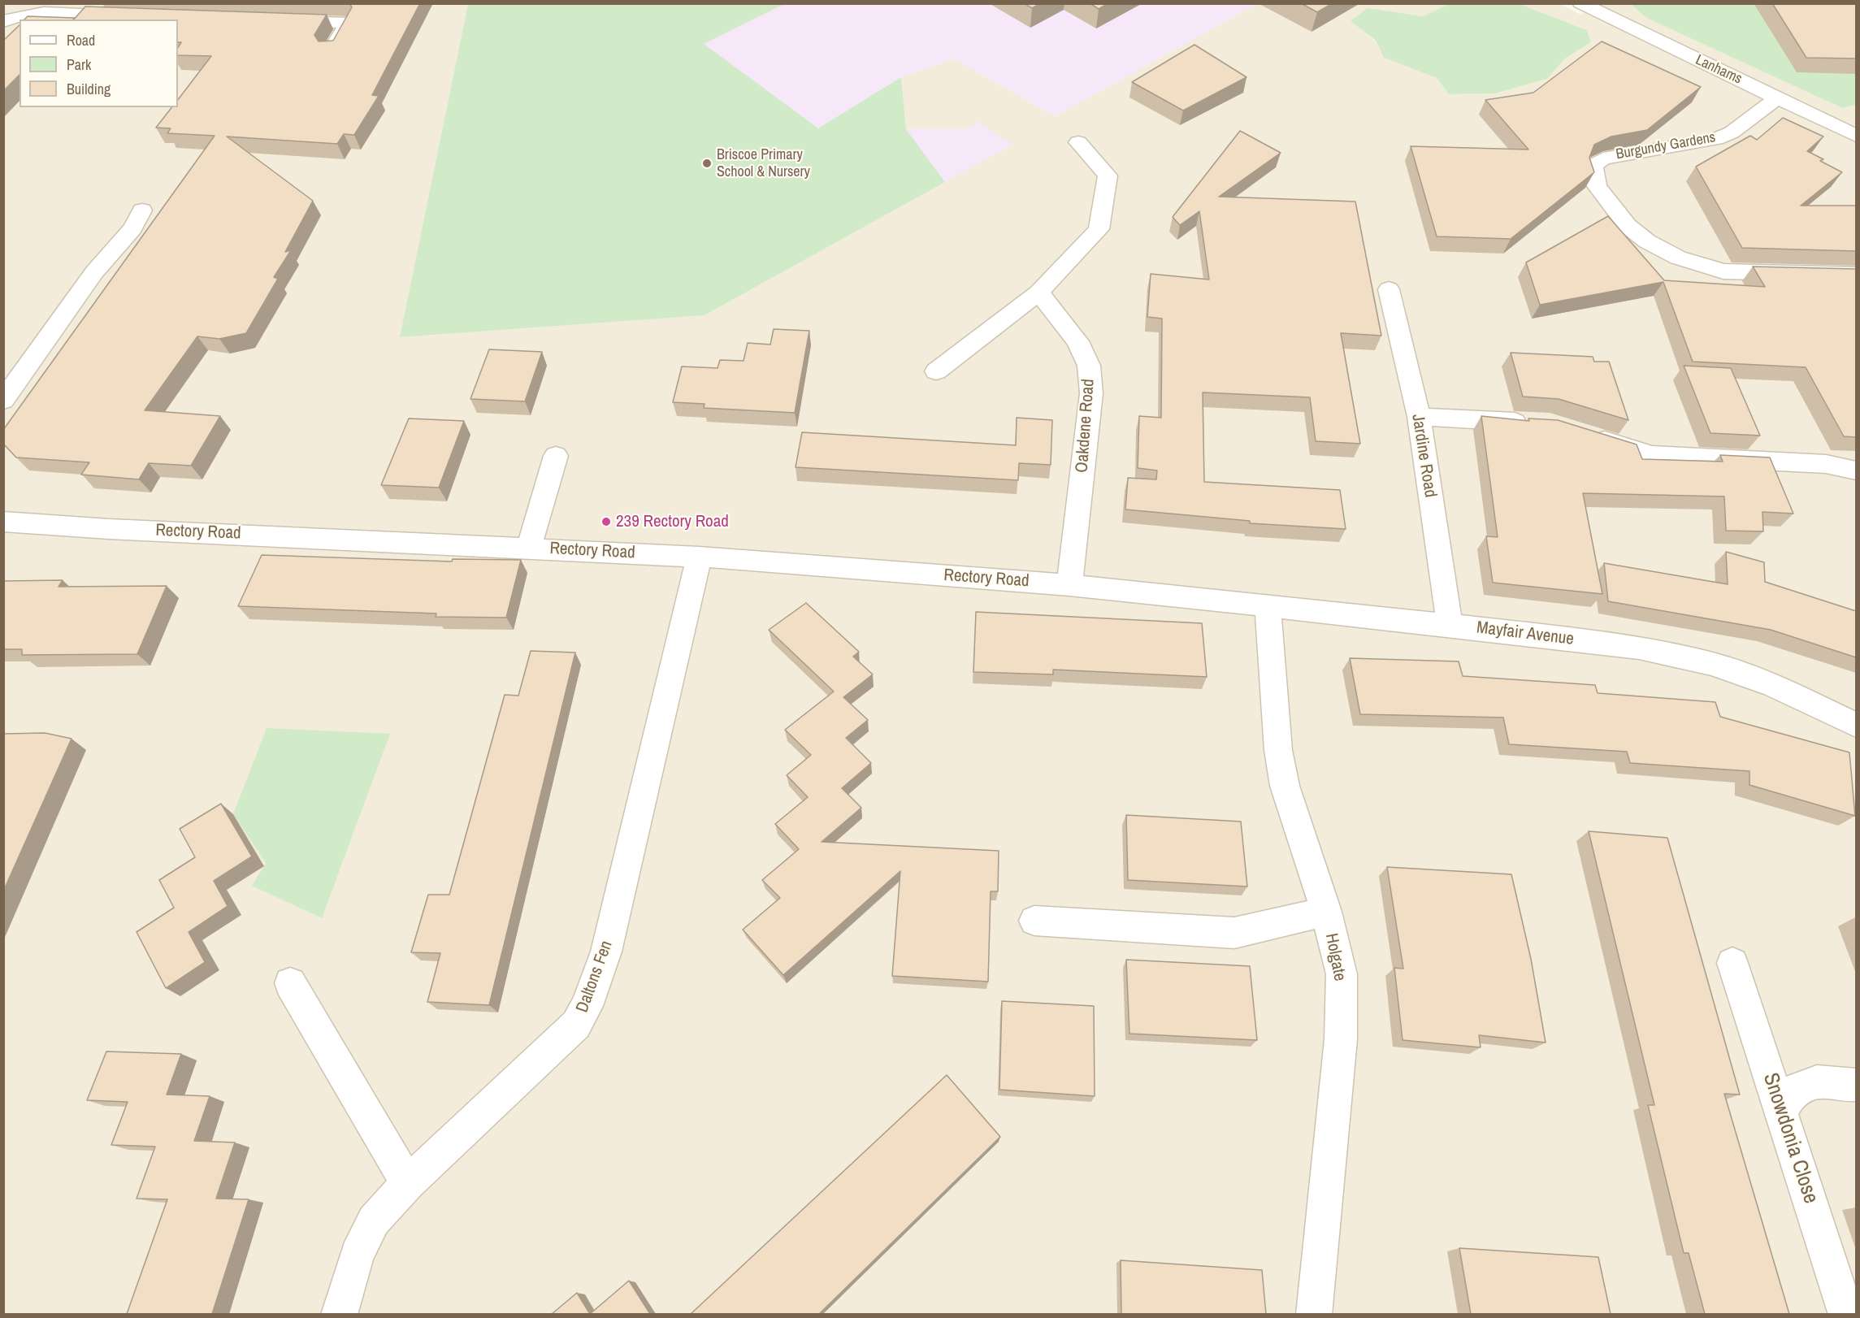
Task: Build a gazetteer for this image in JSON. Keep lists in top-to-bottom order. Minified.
{"streets":{"street":["Lanhams","Burgundy Gardens","Oakdene Road","Jardine Road","Rectory Road","Mayfair Avenue","Holgate","Daltons Fen","Snowdonia Close"]},"crossings":[["Lanhams","Burgundy Gardens"],["Oakdene Road","Rectory Road"],["Jardine Road","Mayfair Avenue"],["Rectory Road","Mayfair Avenue"],["Rectory Road","Daltons Fen"],["Mayfair Avenue","Holgate"]],"places":["Briscoe Primary School & Nursery","239 Rectory Road"],"legend":["Road","Park","Building"]}
